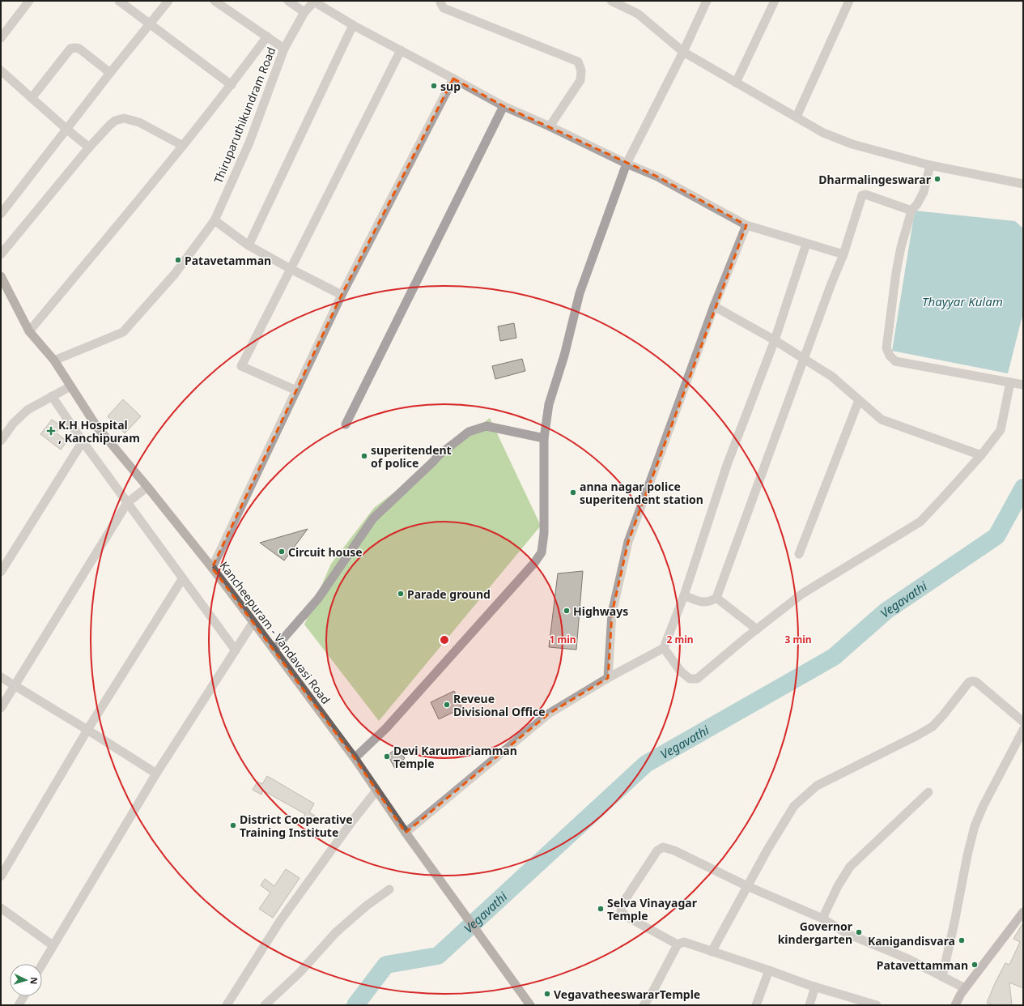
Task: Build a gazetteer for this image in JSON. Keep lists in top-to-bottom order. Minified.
{"streets":{"main road":["Kancheepuram - Vandavasi Road"],"street":["Thiruparuthikundram Road"]},"crossings":[["Thiruparuthikundram Road","Kancheepuram - Vandavasi Road"]],"water":["Thayyar Kulam","Vegavathi"],"places":{"other":["sup","Dharmalingeswarar","Patavetamman","superitendent of police","anna nagar police superitendent station","Circuit house","Parade ground","Highways","Reveue Divisional Office","Devi Karumariamman Temple","District Cooperative Training Institute","Selva Vinayagar Temple","Governor kindergarten","Kanigandisvara","Patavettamman","VegavatheeswararTemple"],"health":["K.H Hospital , Kanchipuram"]},"north":"right","rings":["1 min","2 min","3 min"]}
